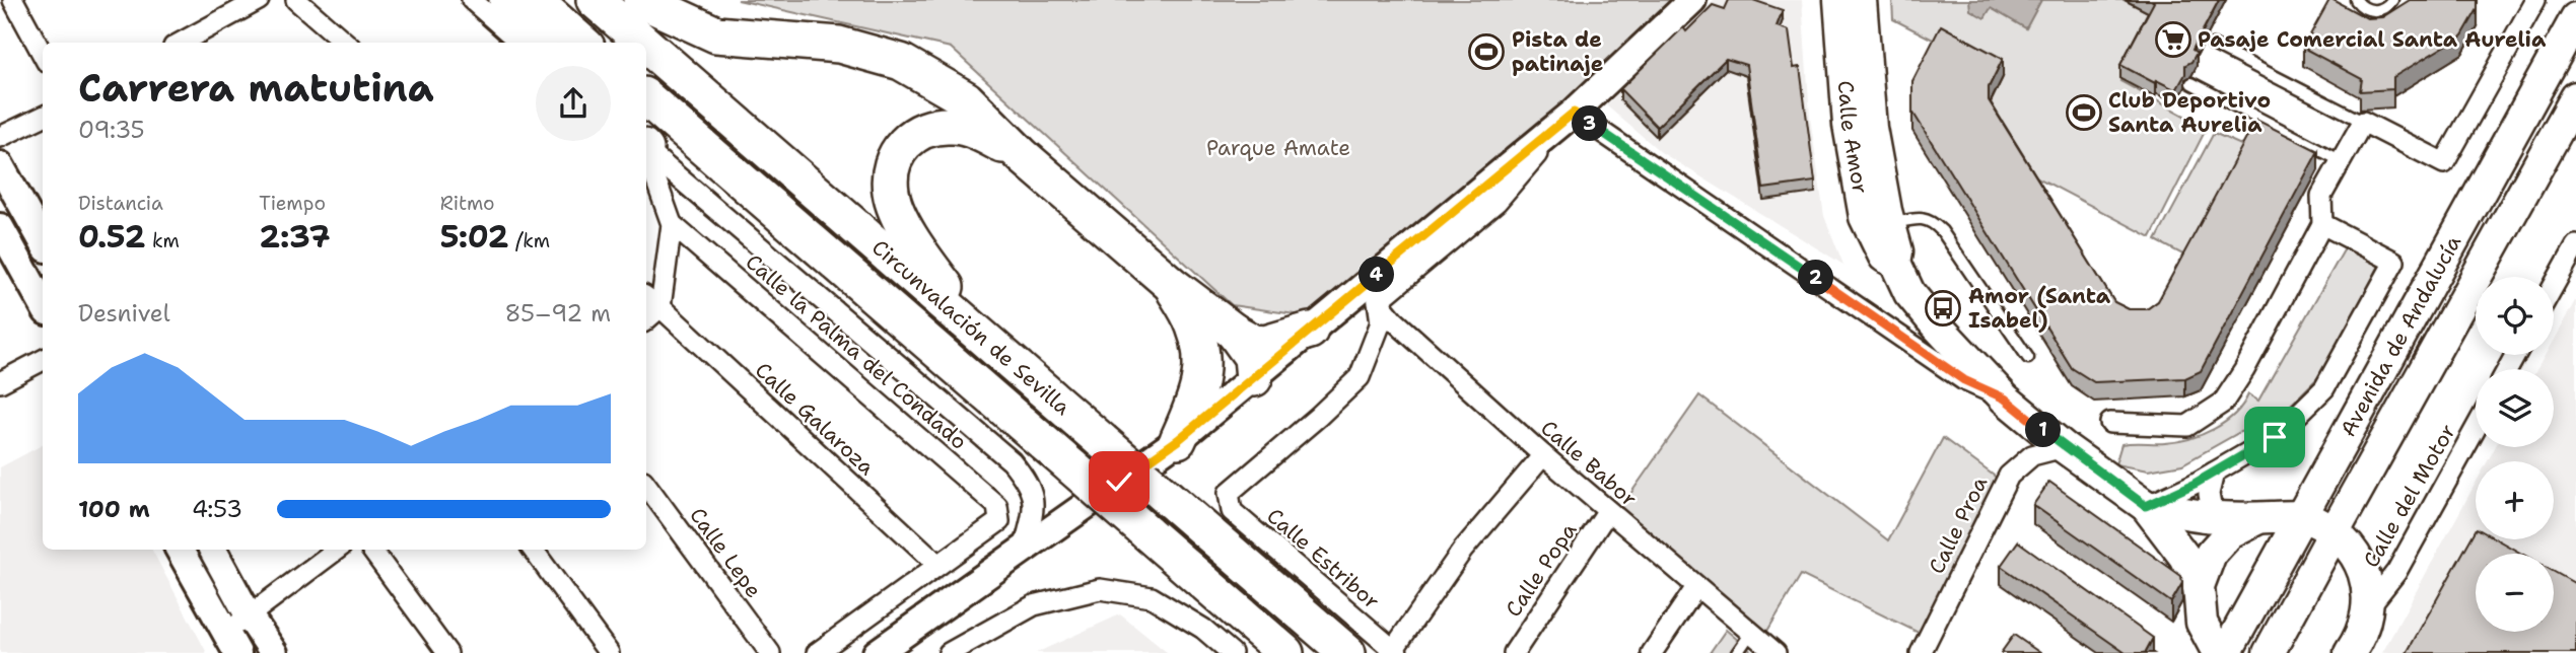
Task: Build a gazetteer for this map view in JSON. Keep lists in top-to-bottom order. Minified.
{"streets":{"highway":["Circunvalación de Sevilla"],"main road":["Calle Amor","Avenida de Andalucía"],"street":["Calle la Palma del Condado","Calle Galaroza","Calle Babor","Calle del Motor","Calle Proa","Calle Lepe","Calle Estribor","Calle Popa"]},"crossings":[["Calle Amor","Avenida de Andalucía"],["Calle Amor","Calle Proa"],["Calle la Palma del Condado","Calle Galaroza"],["Calle Babor","Calle Estribor"],["Calle Babor","Calle Popa"]],"parks":["Parque Amate"],"places":{"supermarket":["Pasaje Comercial Santa Aurelia"],"sports":["Pista de patinaje","Club Deportivo Santa Aurelia"],"bus stop":["Amor (Santa Isabel)"]},"page":{"heading":["Carrera matutina","09:35"],"pins":["3","4","2","1"],"stats":[["Distancia","0.52 km"],["Tiempo","2:37"],["Ritmo","5:02 /km"]],"map_buttons":["+","−"],"chart":["Desnivel","85–92 m"],"list":[{"name":"100 m","note":"4:53"}]}}
